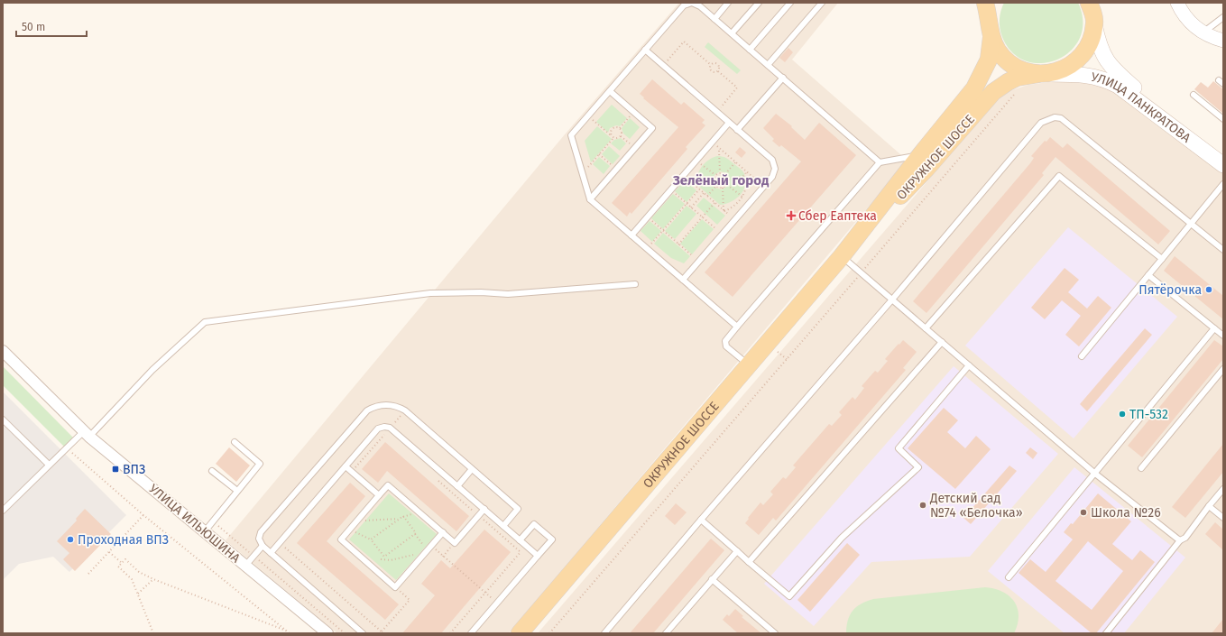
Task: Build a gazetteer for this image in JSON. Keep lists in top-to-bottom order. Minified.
{"streets":{"main road":["УЛИЦА ПАНКРАТОВА","ОКРУЖНОЕ ШОССЕ"],"street":["УЛИЦА ИЛЬЮШИНА"]},"crossings":[["УЛИЦА ПАНКРАТОВА","ОКРУЖНОЕ ШОССЕ"]],"districts":["Зелёный город"],"places":{"health":["Сбер Еаптека"],"other":["Пятёрочка","ТП-532","Детский сад №74 «Белочка»","Школа №26","Проходная ВПЗ"],"transit":["ВПЗ"]},"scale_bar":"50 m"}
